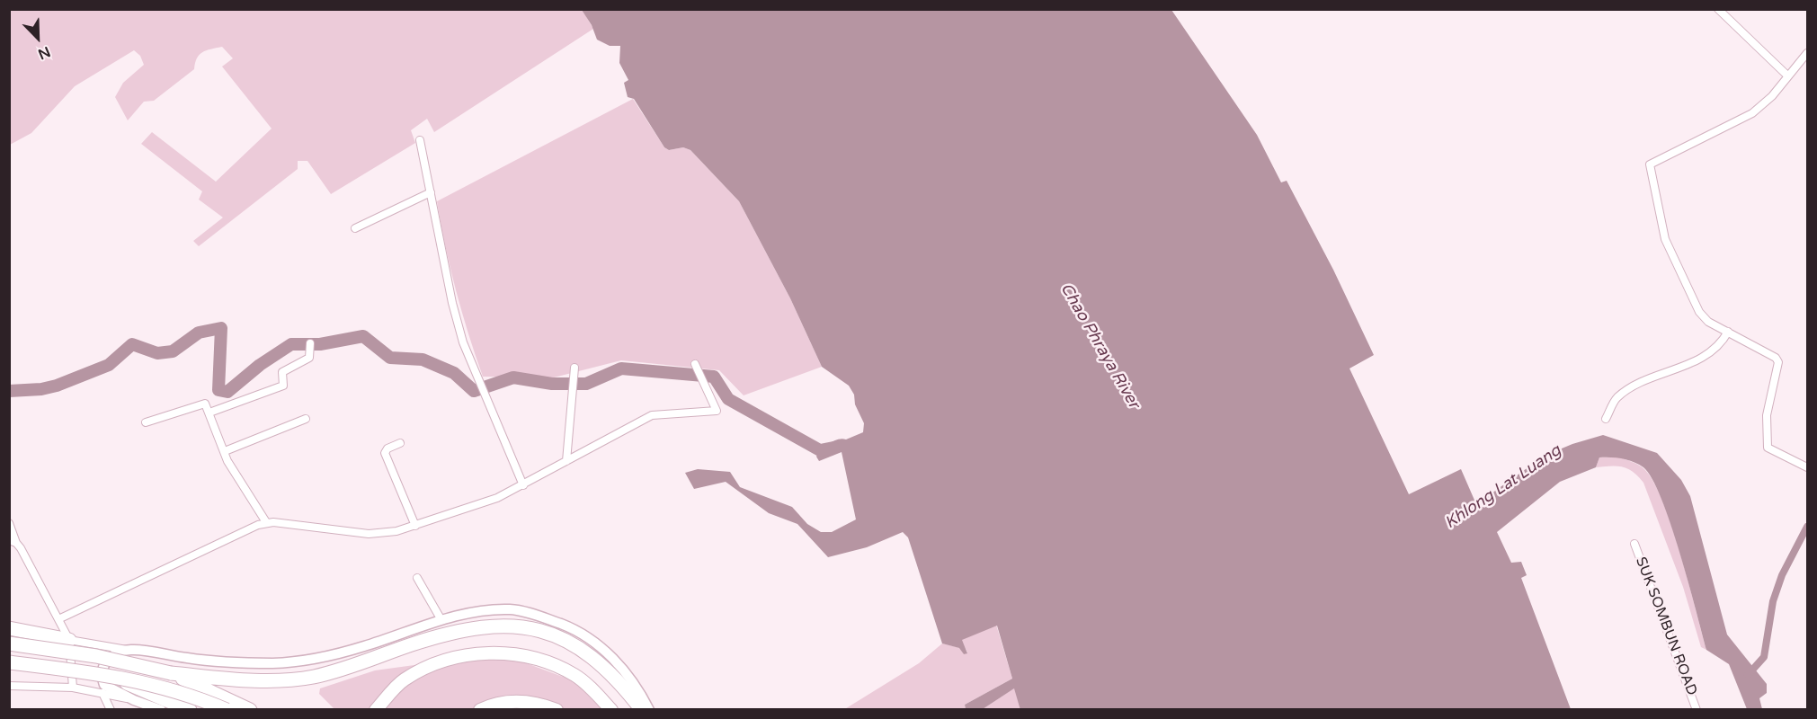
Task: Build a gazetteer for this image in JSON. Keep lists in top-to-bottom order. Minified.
{"streets":{"street":["SUK SOMBUN ROAD"]},"water":["Chao Phraya River","Khlong Lat Luang"],"north":"bottom right"}
